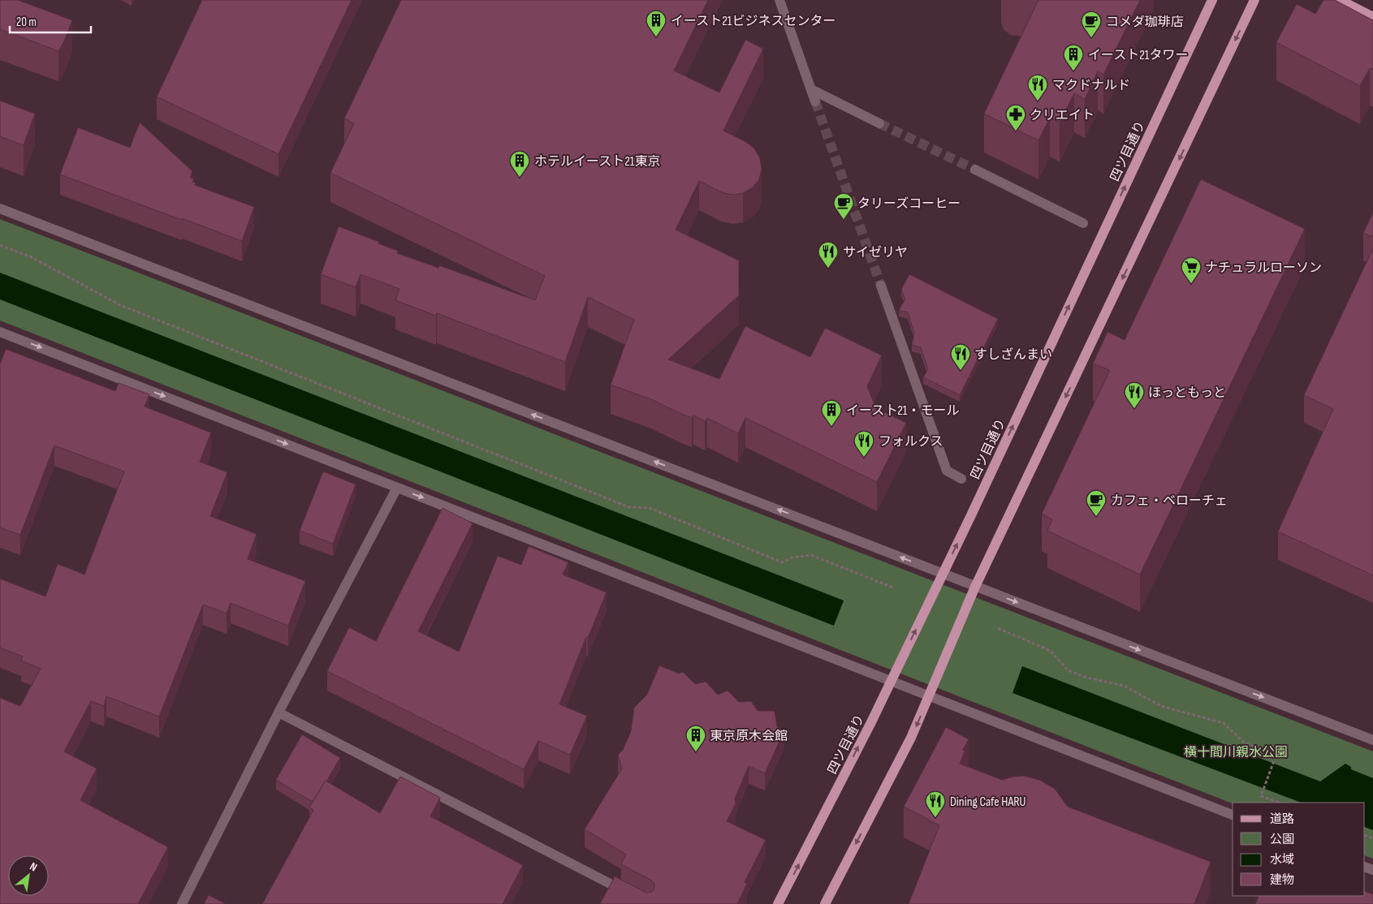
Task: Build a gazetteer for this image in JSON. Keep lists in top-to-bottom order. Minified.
{"streets":{"main road":["四ツ目通り"]},"parks":["横十間川親水公園"],"places":{"building":["イースト21ビジネスセンター","イースト21タワー","ホテルイースト21東京","イース卜21・モール","東京原木会館"],"cafe":["コメダ珈琲店","タリーズコーヒー","カフェ・ベローチェ"],"restaurant":["マクドナルド","サイゼリヤ","すしざんまい","ほっともっと","フォルクス","Dining Cafe HARU"],"pharmacy":["クリエイト"],"supermarket":["ナチュラルローソン"]},"legend":["道路","公園","水域","建物"],"scale_bar":"20 m","north":"top right"}
